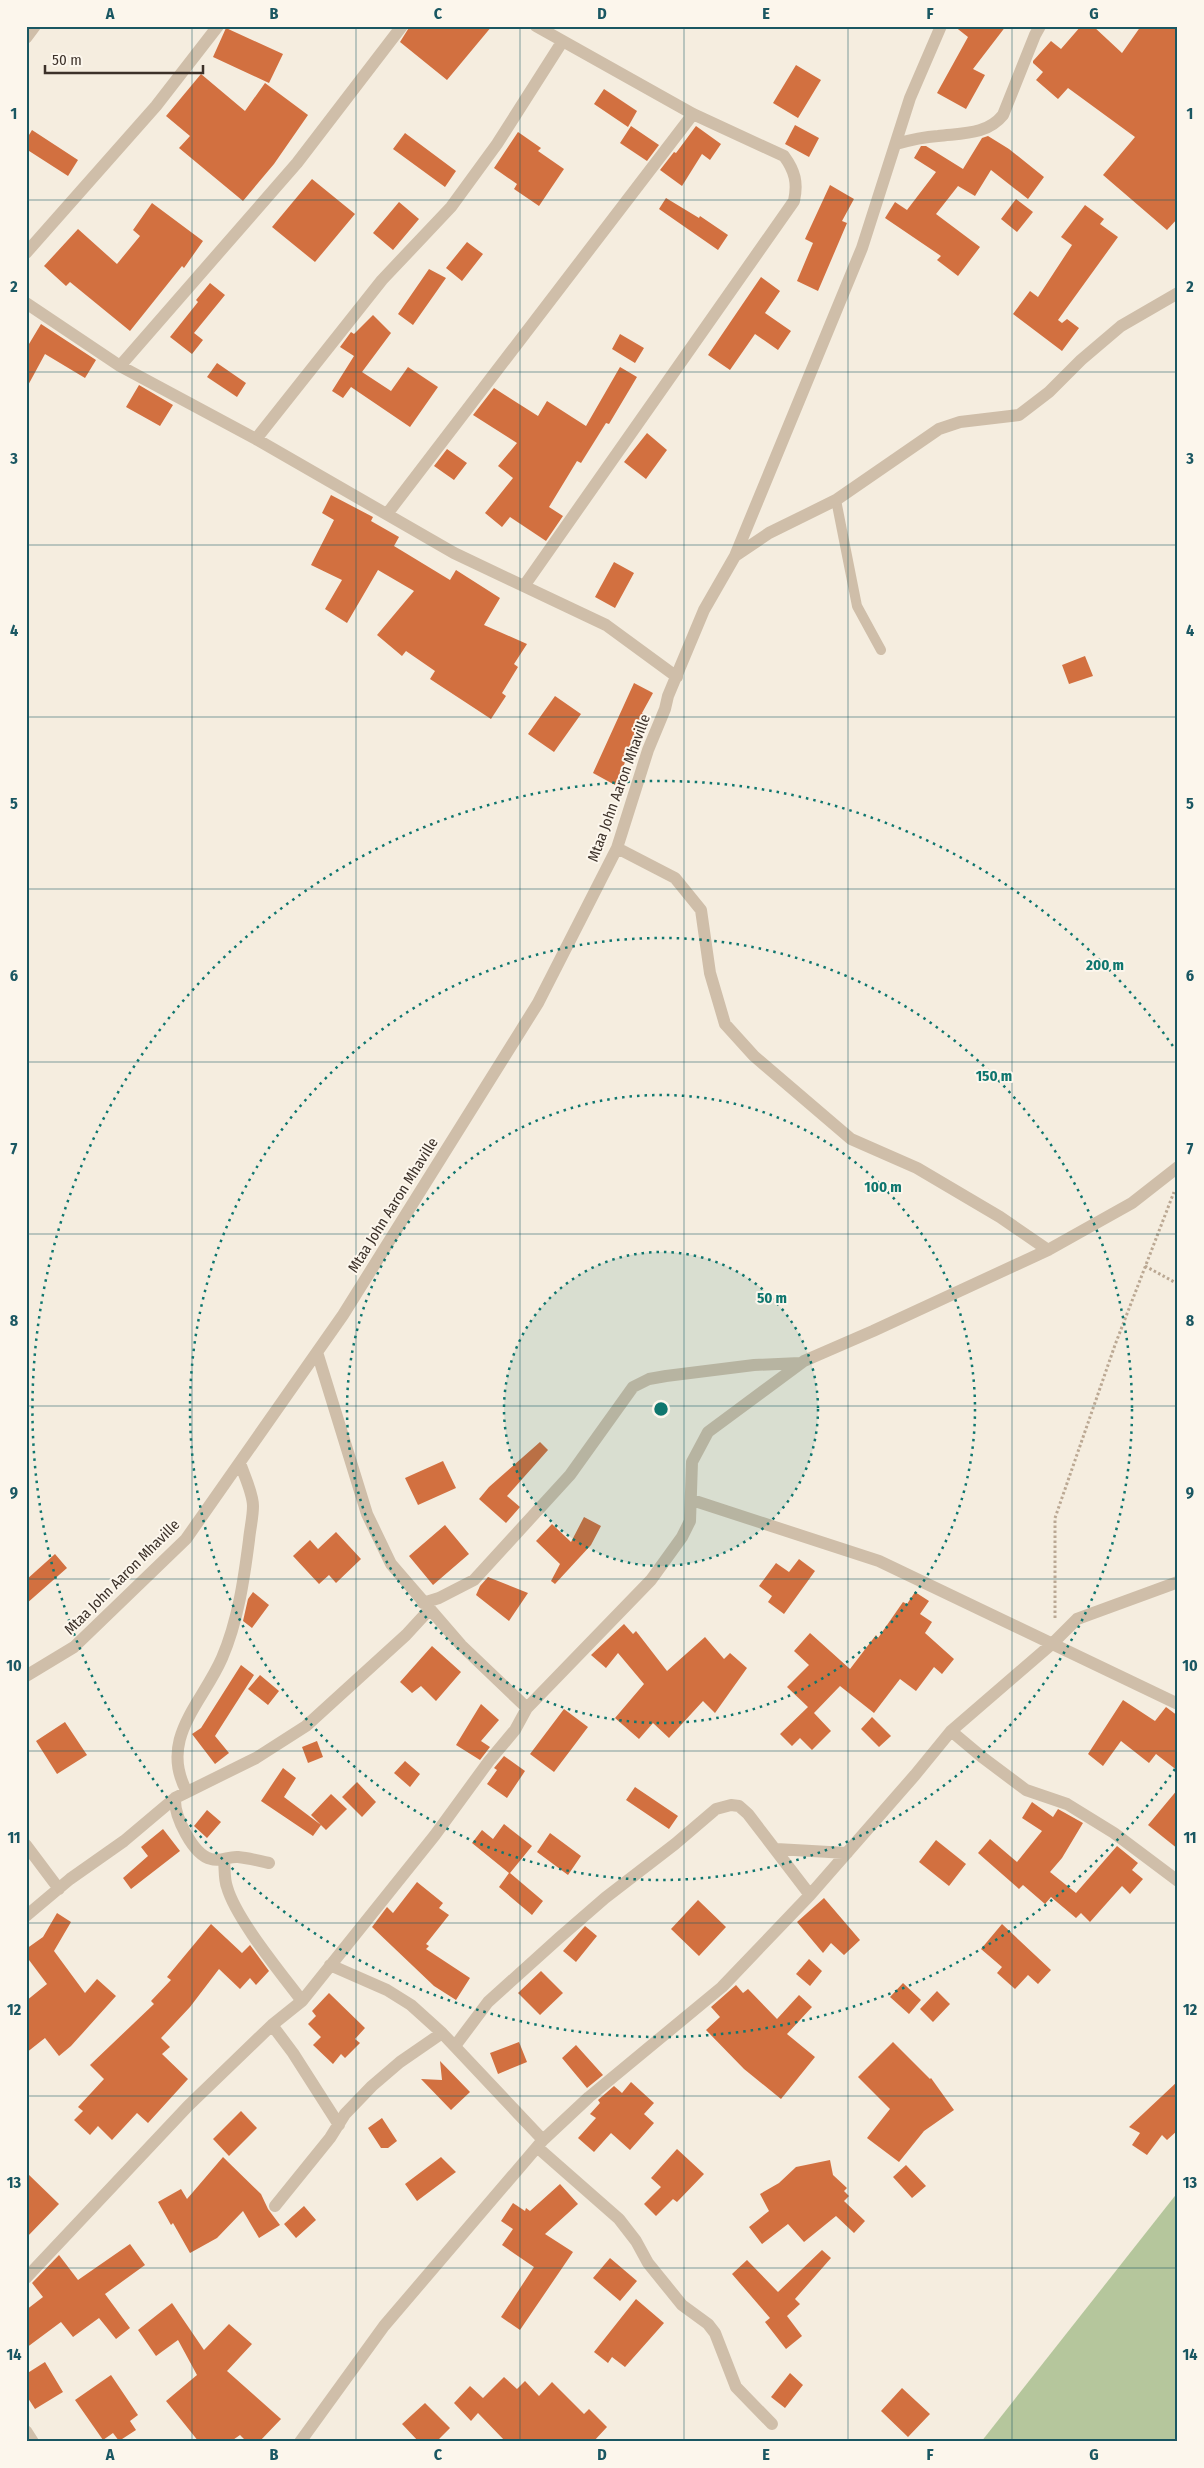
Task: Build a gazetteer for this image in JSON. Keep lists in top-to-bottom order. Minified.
{"streets":{"street":["Mtaa John Aaron Mhaville"]},"scale_bar":"50 m","grid":{"columns":["A","B","C","D","E","F","G"],"rows":["1","2","3","4","5","6","7","8","9","10","11","12","13","14"]},"rings":["200 m","150 m","100 m","50 m"]}
